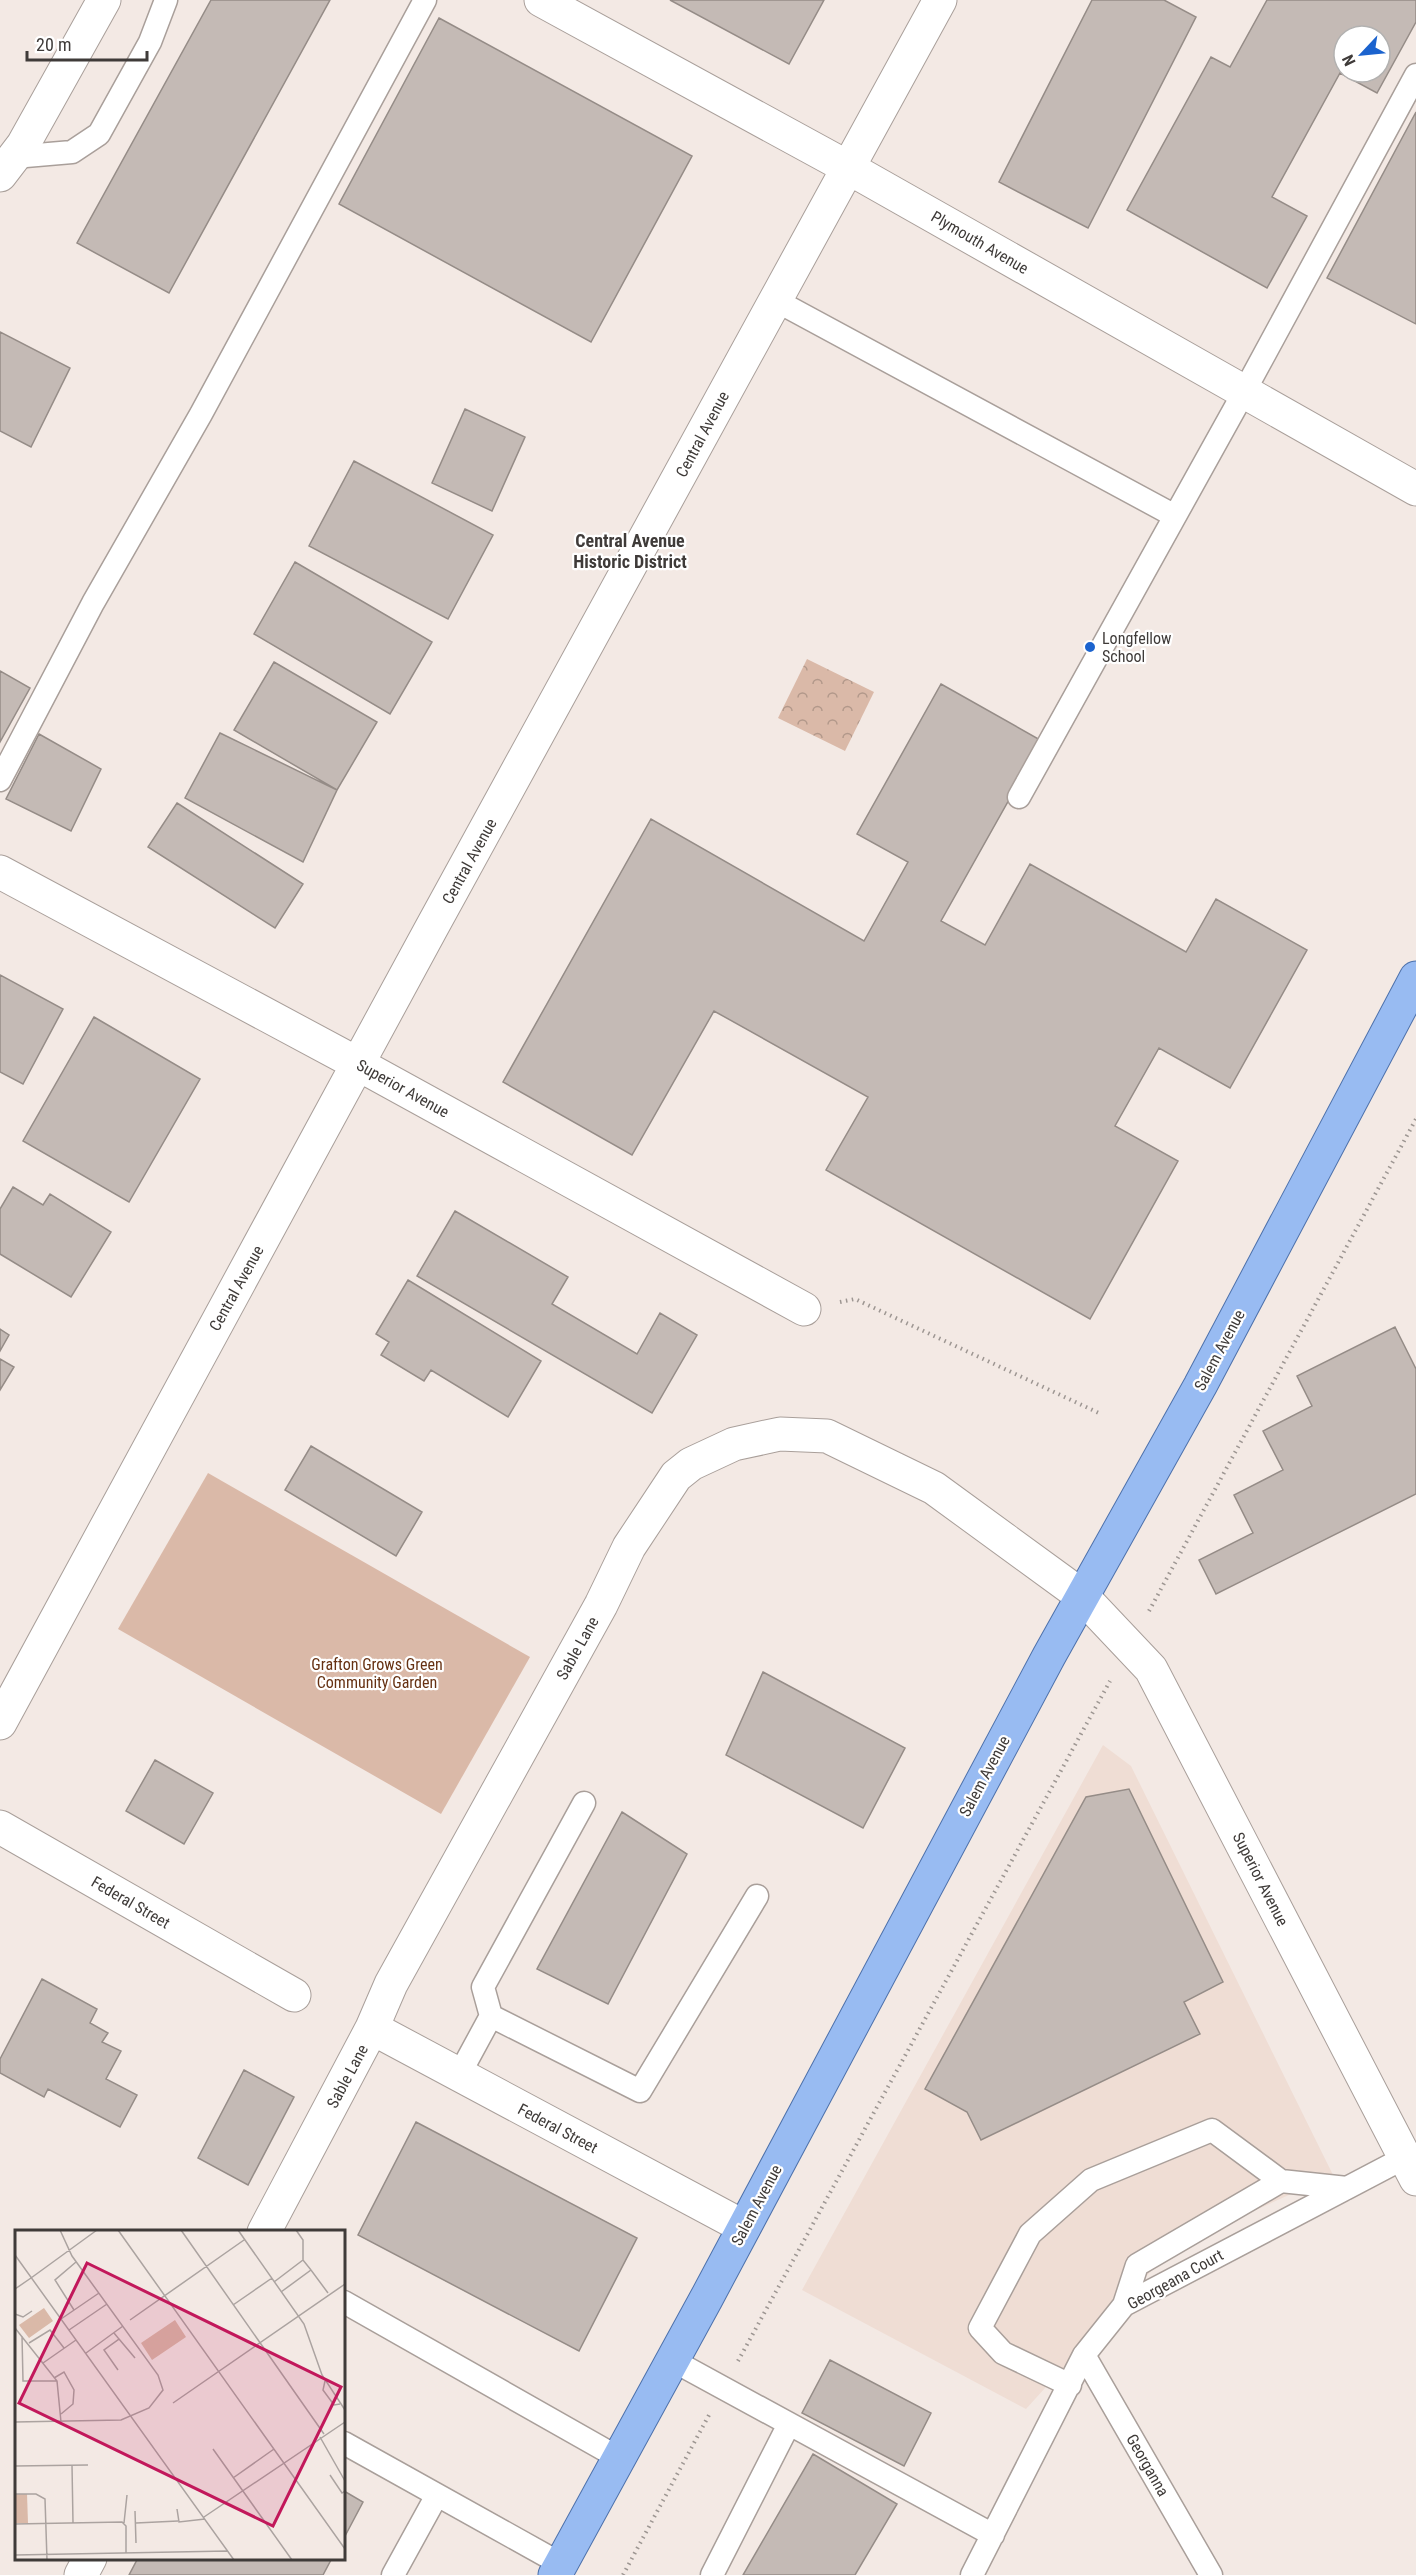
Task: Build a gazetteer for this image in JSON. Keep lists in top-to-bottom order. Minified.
{"streets":{"main road":["Salem Avenue"],"street":["Plymouth Avenue","Central Avenue","Superior Avenue","Sable Lane","Federal Street"],"lane":["Georgeana Court","Georganna"]},"crossings":[["Plymouth Avenue","Central Avenue"],["Central Avenue","Superior Avenue"],["Superior Avenue","Salem Avenue"],["Superior Avenue","Sable Lane"],["Superior Avenue","Georgeana Court"],["Salem Avenue","Sable Lane"],["Salem Avenue","Federal Street"],["Sable Lane","Federal Street"],["Georgeana Court","Georganna"]],"districts":["Central Avenue Historic District"],"parks":["Grafton Grows Green Community Garden"],"places":["Longfellow School"],"scale_bar":"20 m","north":"bottom left"}
